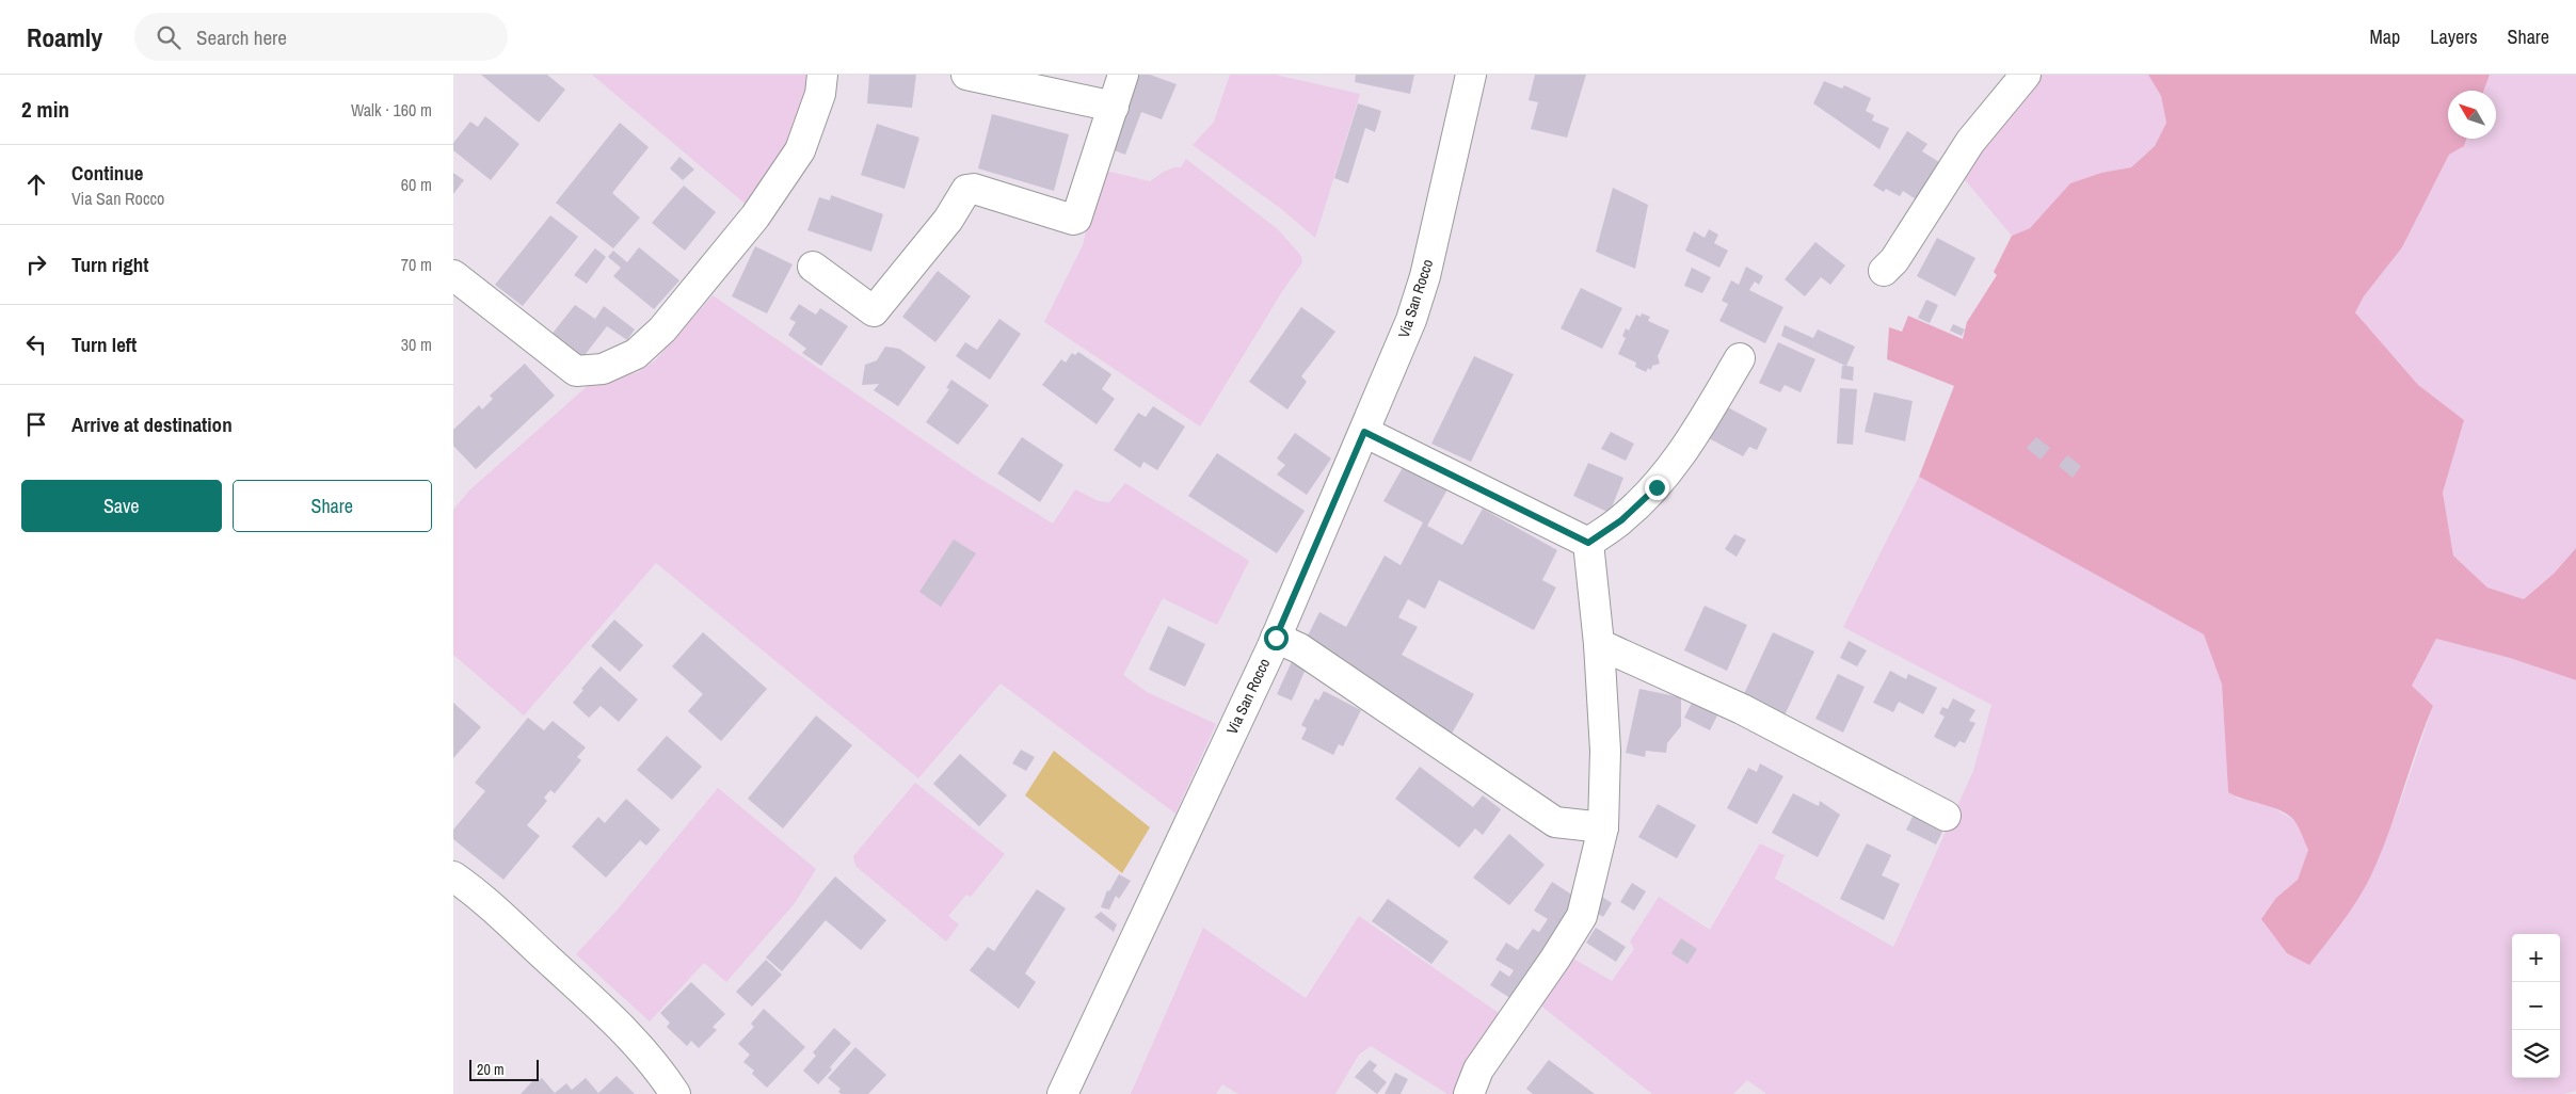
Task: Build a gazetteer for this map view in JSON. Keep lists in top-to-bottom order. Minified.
{"streets":{"street":["Via San Rocco"]},"scale_bar":"20 m","north":"top left","page":{"header":"Roamly","search":"Search here","nav":["Map","Layers","Share"],"heading":["2 min","Walk · 160 m"],"list":[["Continue","Via San Rocco","60 m"],["Turn right","70 m"],["Turn left","30 m"],"Arrive at destination"],"buttons":["Save","Share"],"map_buttons":["+","−"],"scale":"20 m"}}
